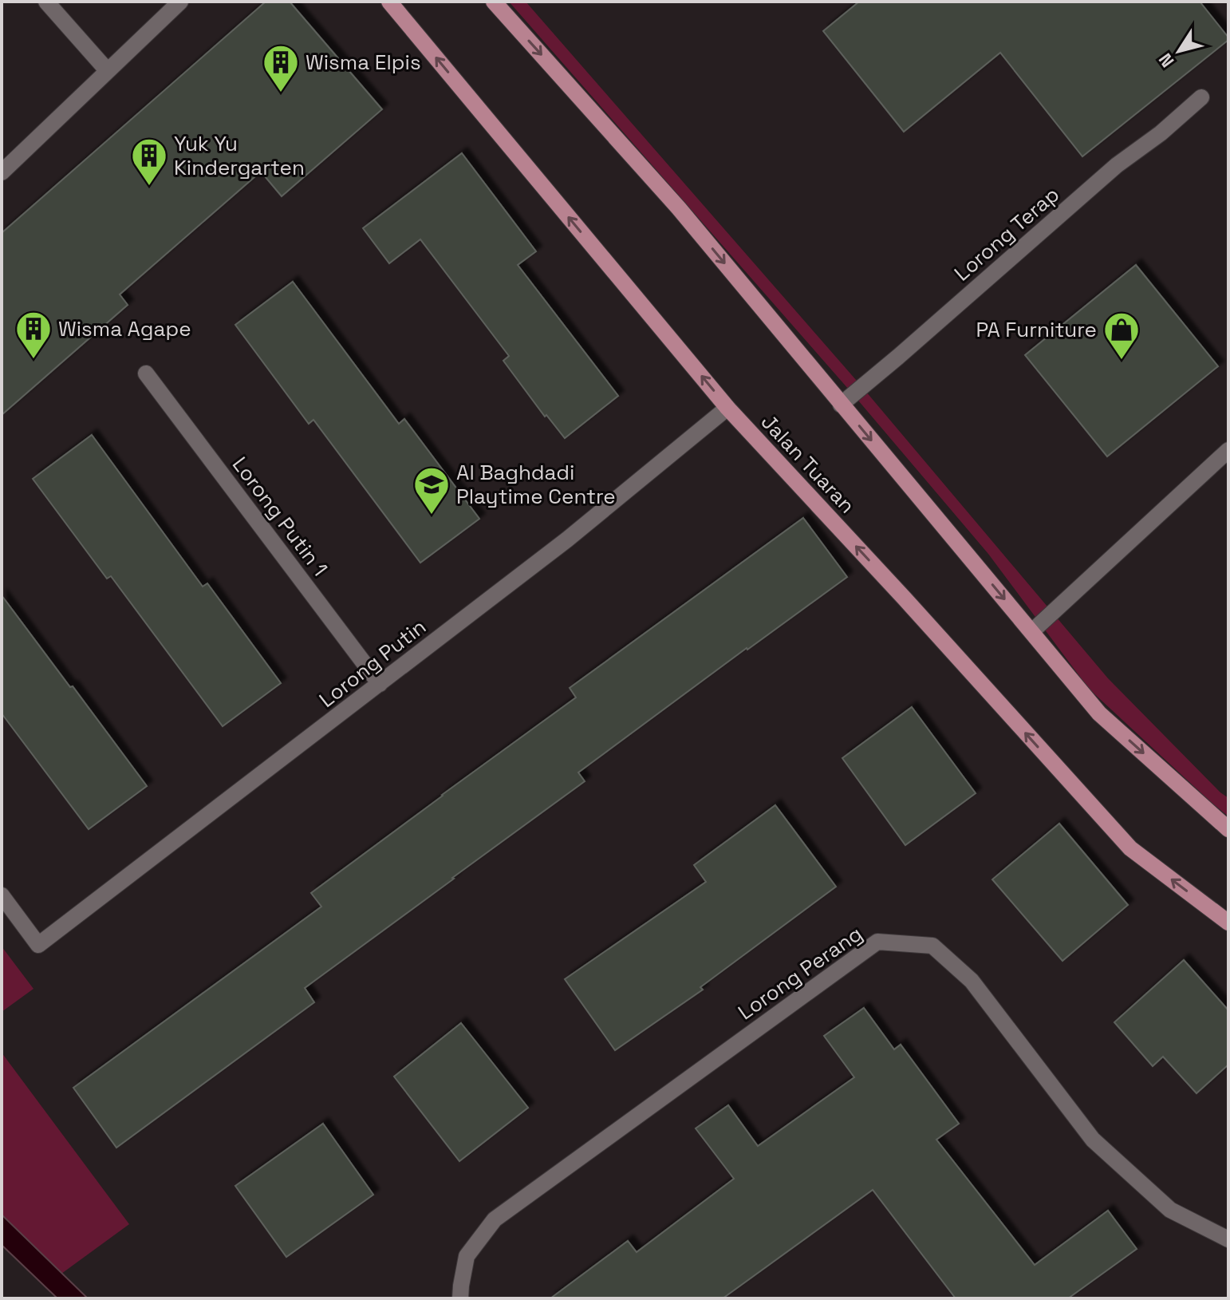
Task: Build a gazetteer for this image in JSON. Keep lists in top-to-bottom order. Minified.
{"streets":{"main road":["Jalan Tuaran"],"street":["Lorong Terap","Lorong Putin 1","Lorong Putin","Lorong Perang"]},"crossings":[["Jalan Tuaran","Lorong Putin"],["Lorong Putin 1","Lorong Putin"]],"places":{"building":["Wisma Elpis","Yuk Yu Kindergarten","Wisma Agape"],"shop":["PA Furniture"],"school or university":["Al Baghdadi Playtime Centre"]},"north":"bottom left"}
